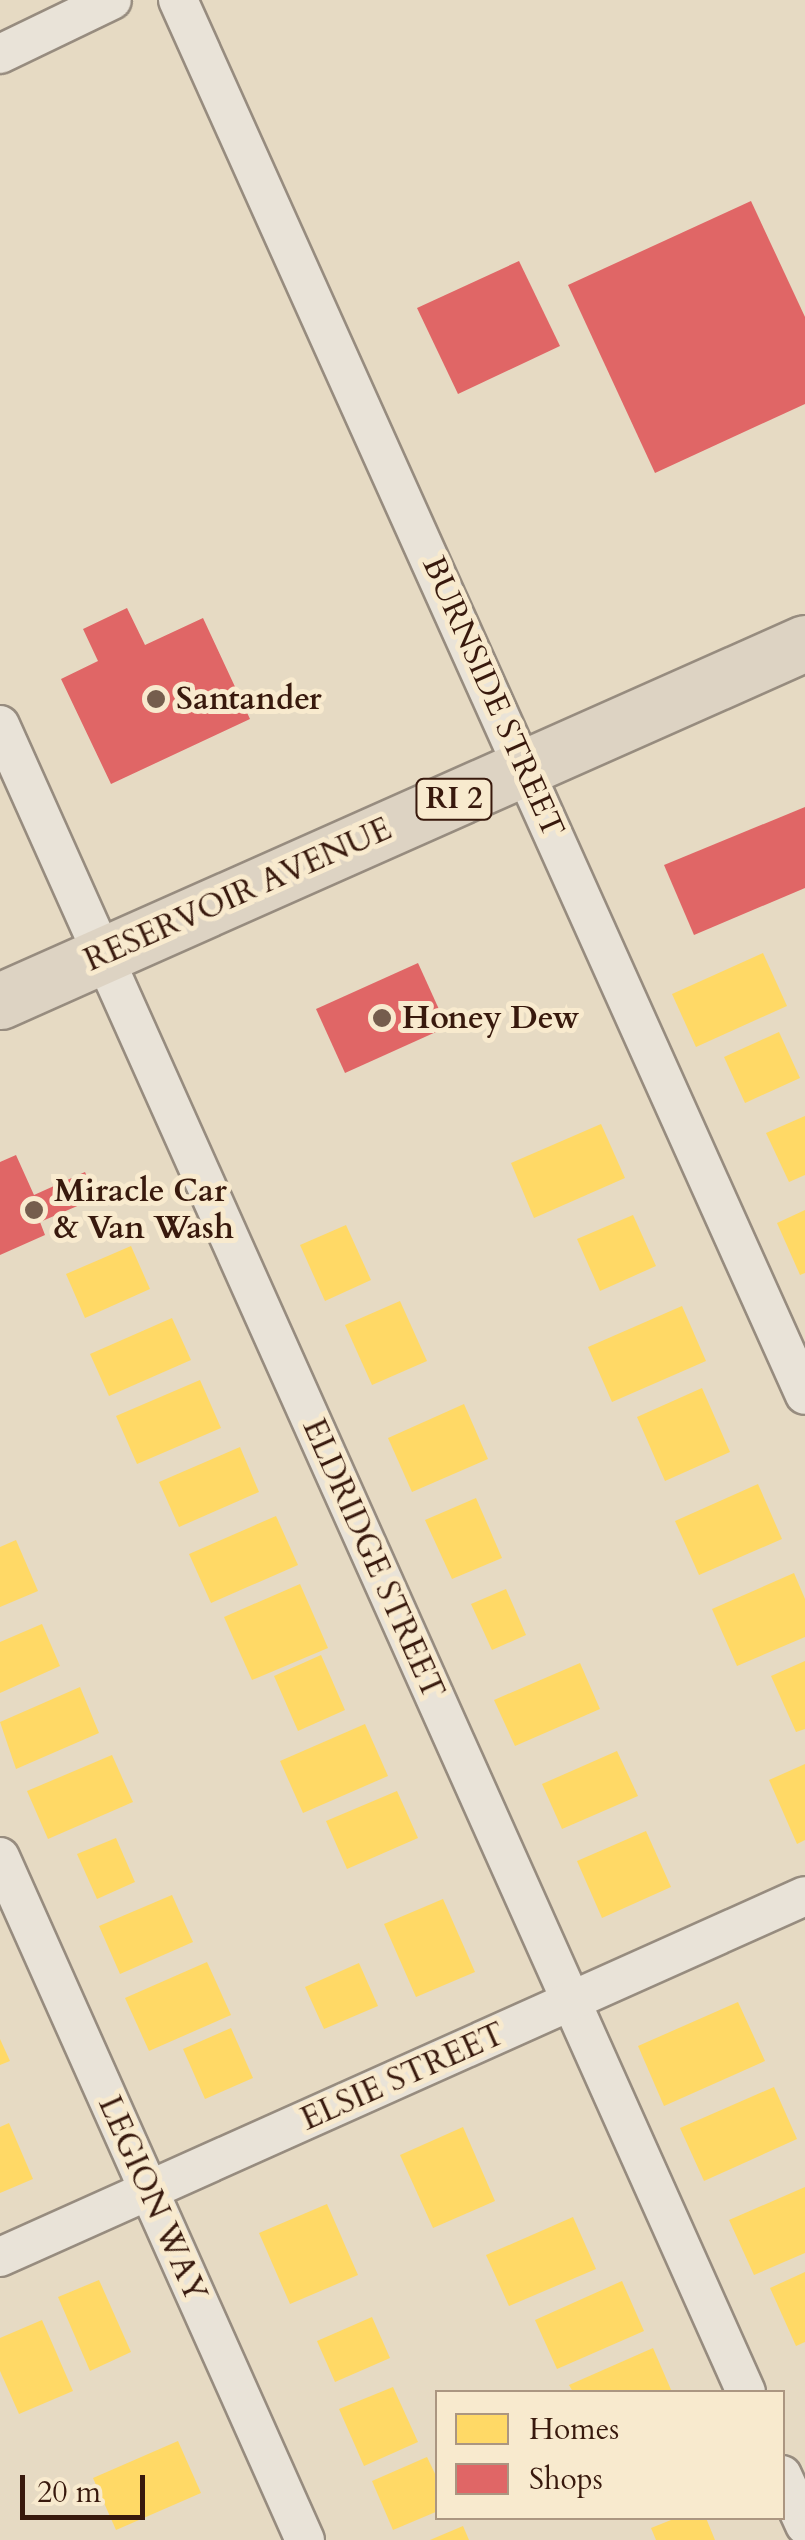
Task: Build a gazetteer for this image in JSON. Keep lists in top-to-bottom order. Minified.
{"streets":{"main road":["RI 2","RESERVOIR AVENUE"],"street":["BURNSIDE STREET","ELDRIDGE STREET","ELSIE STREET","LEGION WAY"]},"crossings":[["BURNSIDE STREET","RESERVOIR AVENUE"],["RESERVOIR AVENUE","ELDRIDGE STREET"],["ELDRIDGE STREET","ELSIE STREET"],["ELSIE STREET","LEGION WAY"]],"places":["Santander","Honey Dew","Miracle Car & Van Wash"],"legend":["Homes","Shops"],"scale_bar":"20 m"}
